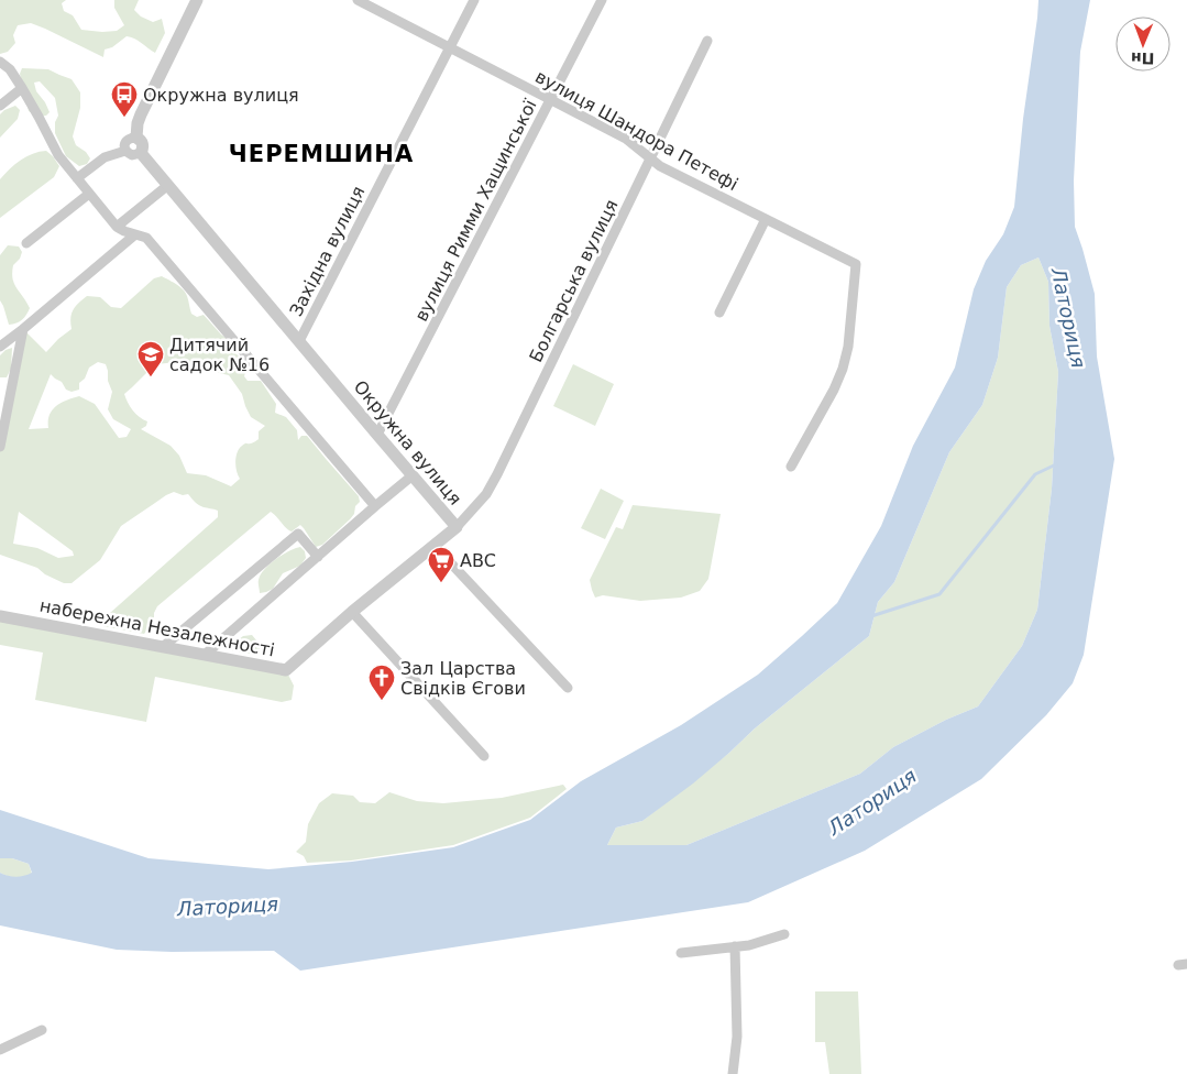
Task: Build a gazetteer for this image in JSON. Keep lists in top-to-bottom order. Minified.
{"streets":{"street":["вулиця Шандора Петефі","вулиця Римми Хащинської","Західна вулиця","Болгарська вулиця","Окружна вулиця","набережна Незалежності"]},"crossings":[["вулиця Шандора Петефі","вулиця Римми Хащинської"],["вулиця Шандора Петефі","Західна вулиця"],["вулиця Шандора Петефі","Болгарська вулиця"],["вулиця Римми Хащинської","Окружна вулиця"],["Західна вулиця","Окружна вулиця"],["Болгарська вулиця","Окружна вулиця"],["Окружна вулиця","набережна Незалежності"]],"districts":["ЧЕРЕМШИНА"],"water":["Латориця"],"places":{"bus stop":["Окружна вулиця"],"school or university":["Дитячий садок №16"],"supermarket":["ABC"],"church":["Зал Царства Свідків Єгови"]},"north":"bottom"}
